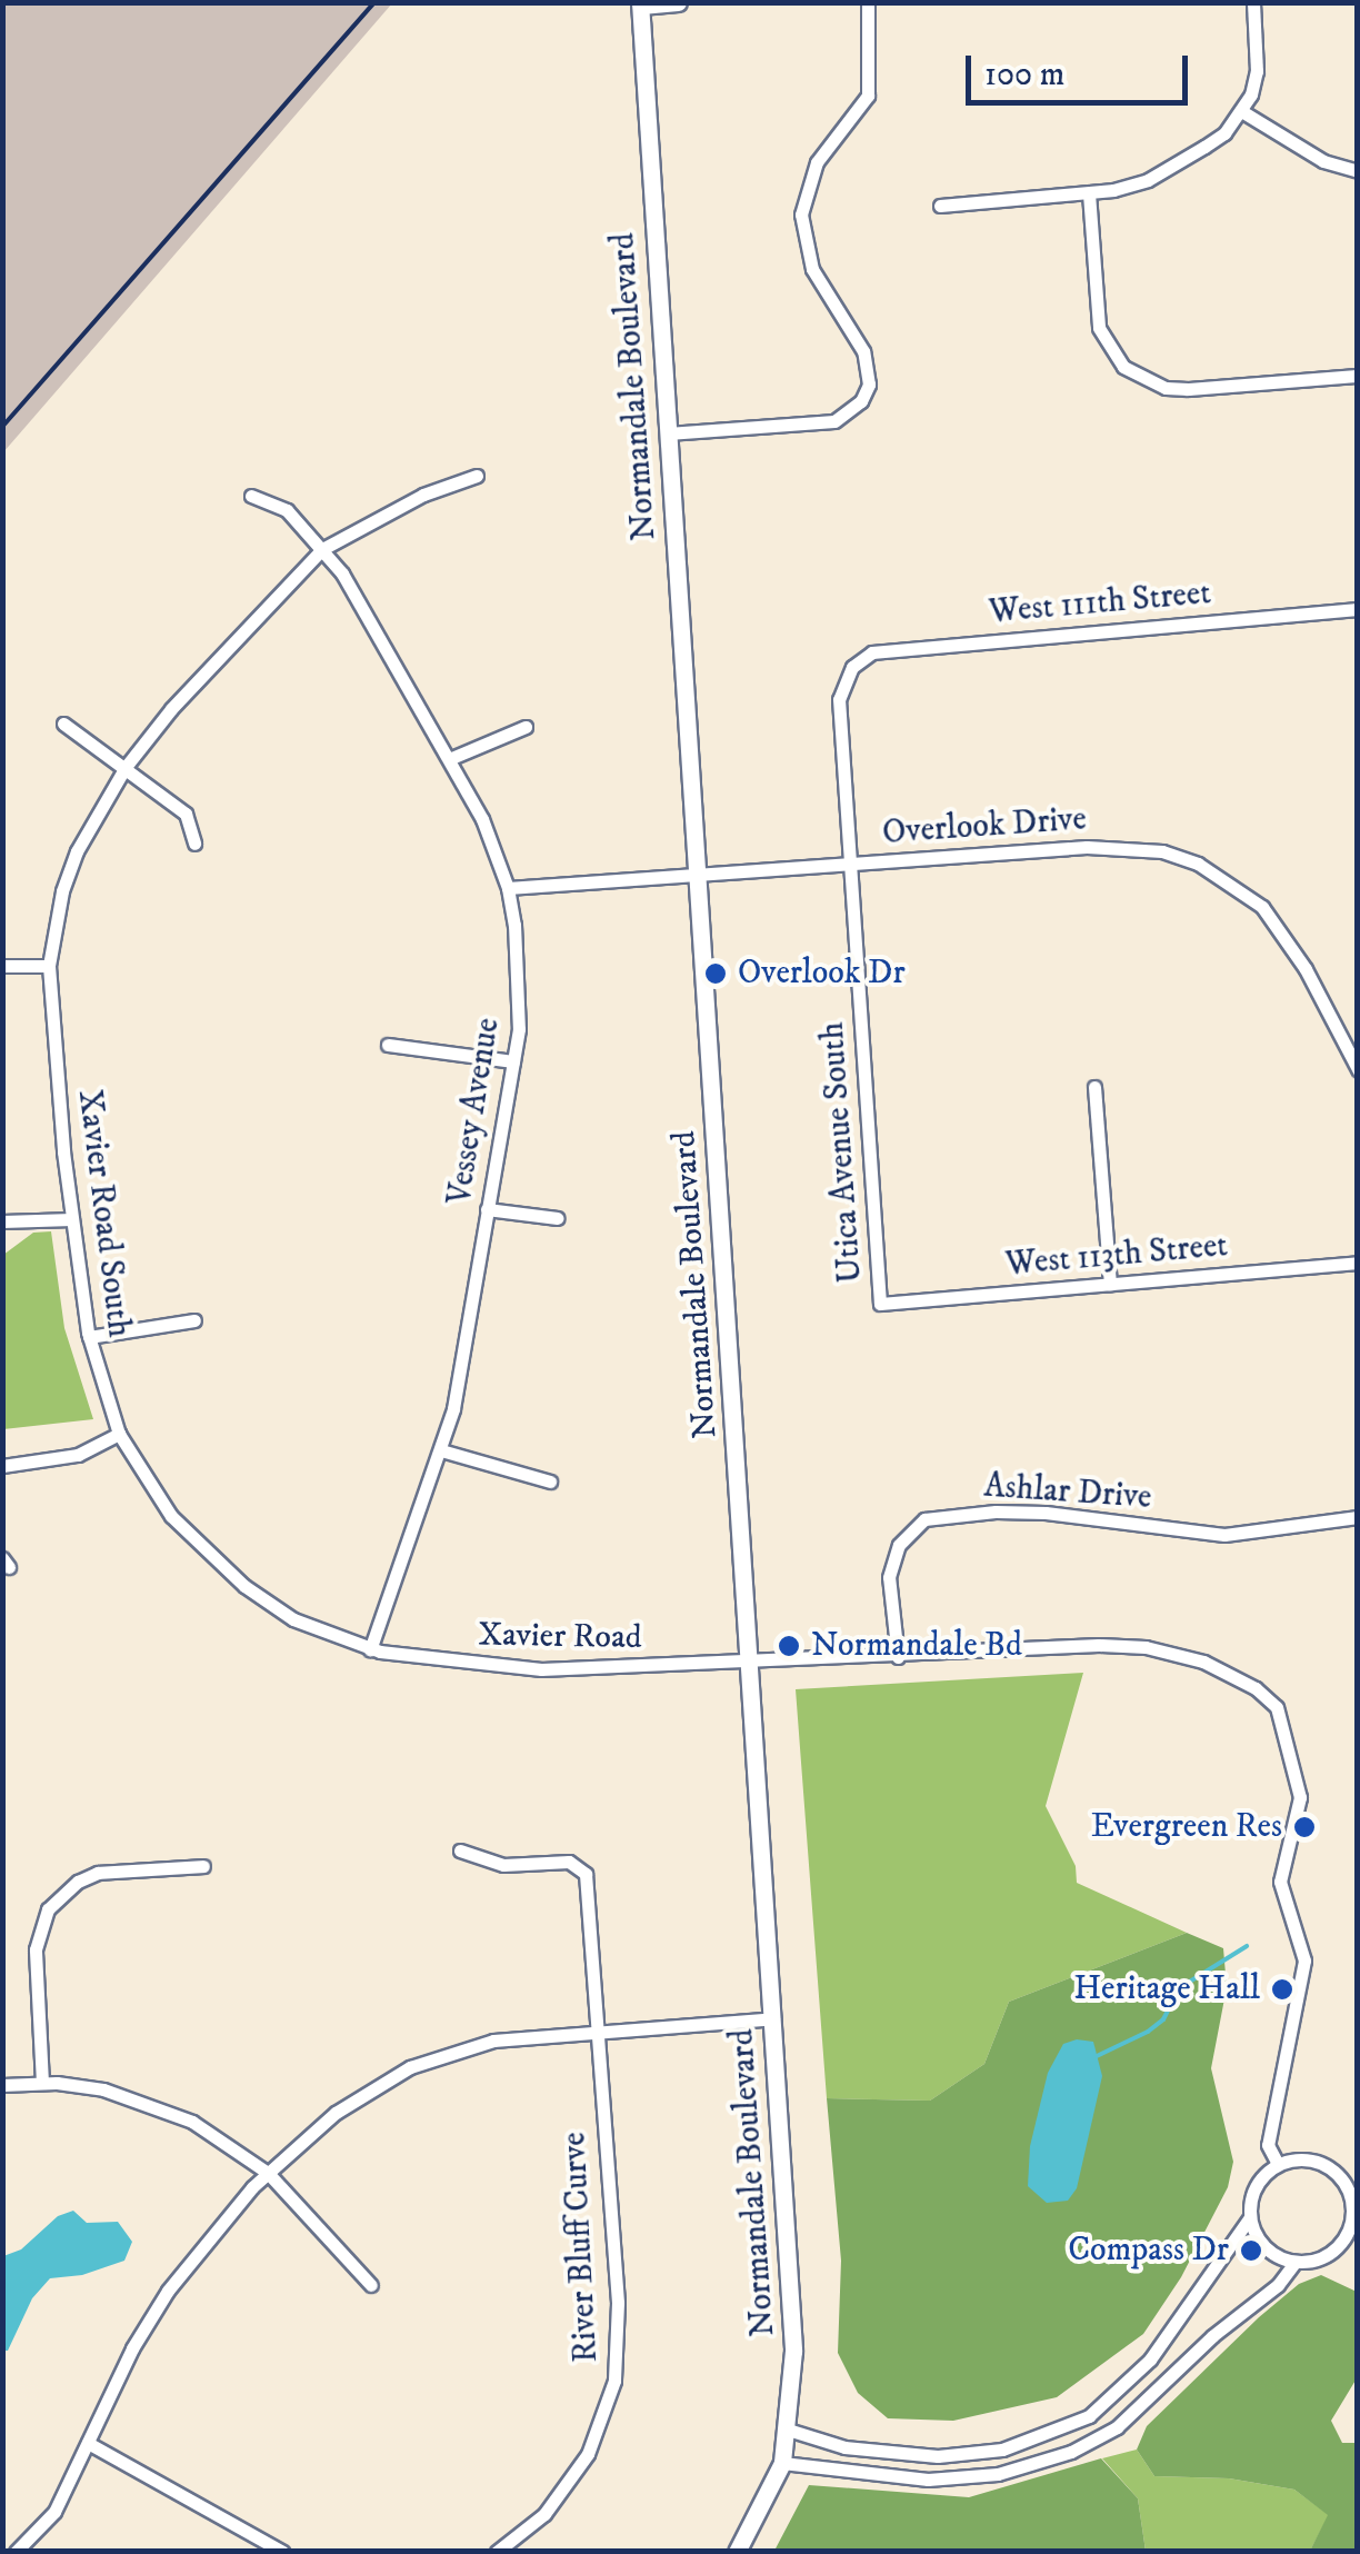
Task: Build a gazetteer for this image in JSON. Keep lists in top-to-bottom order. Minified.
{"streets":{"street":["Normandale Boulevard","West 111th Street","Overlook Drive","Vessey Avenue","Utica Avenue South","Xavier Road South","West 113th Street","Ashlar Drive","Xavier Road","River Bluff Curve"]},"crossings":[["Normandale Boulevard","Overlook Drive"],["Normandale Boulevard","Xavier Road"],["West 111th Street","Utica Avenue South"],["Overlook Drive","Vessey Avenue"],["Overlook Drive","Utica Avenue South"],["Vessey Avenue","Xavier Road South"],["Vessey Avenue","Xavier Road"],["Utica Avenue South","West 113th Street"],["Xavier Road South","Xavier Road"],["Ashlar Drive","Xavier Road"]],"places":["Overlook Dr","Normandale Bd","Evergreen Res","Heritage Hall","Compass Dr"],"scale_bar":"100 m"}
